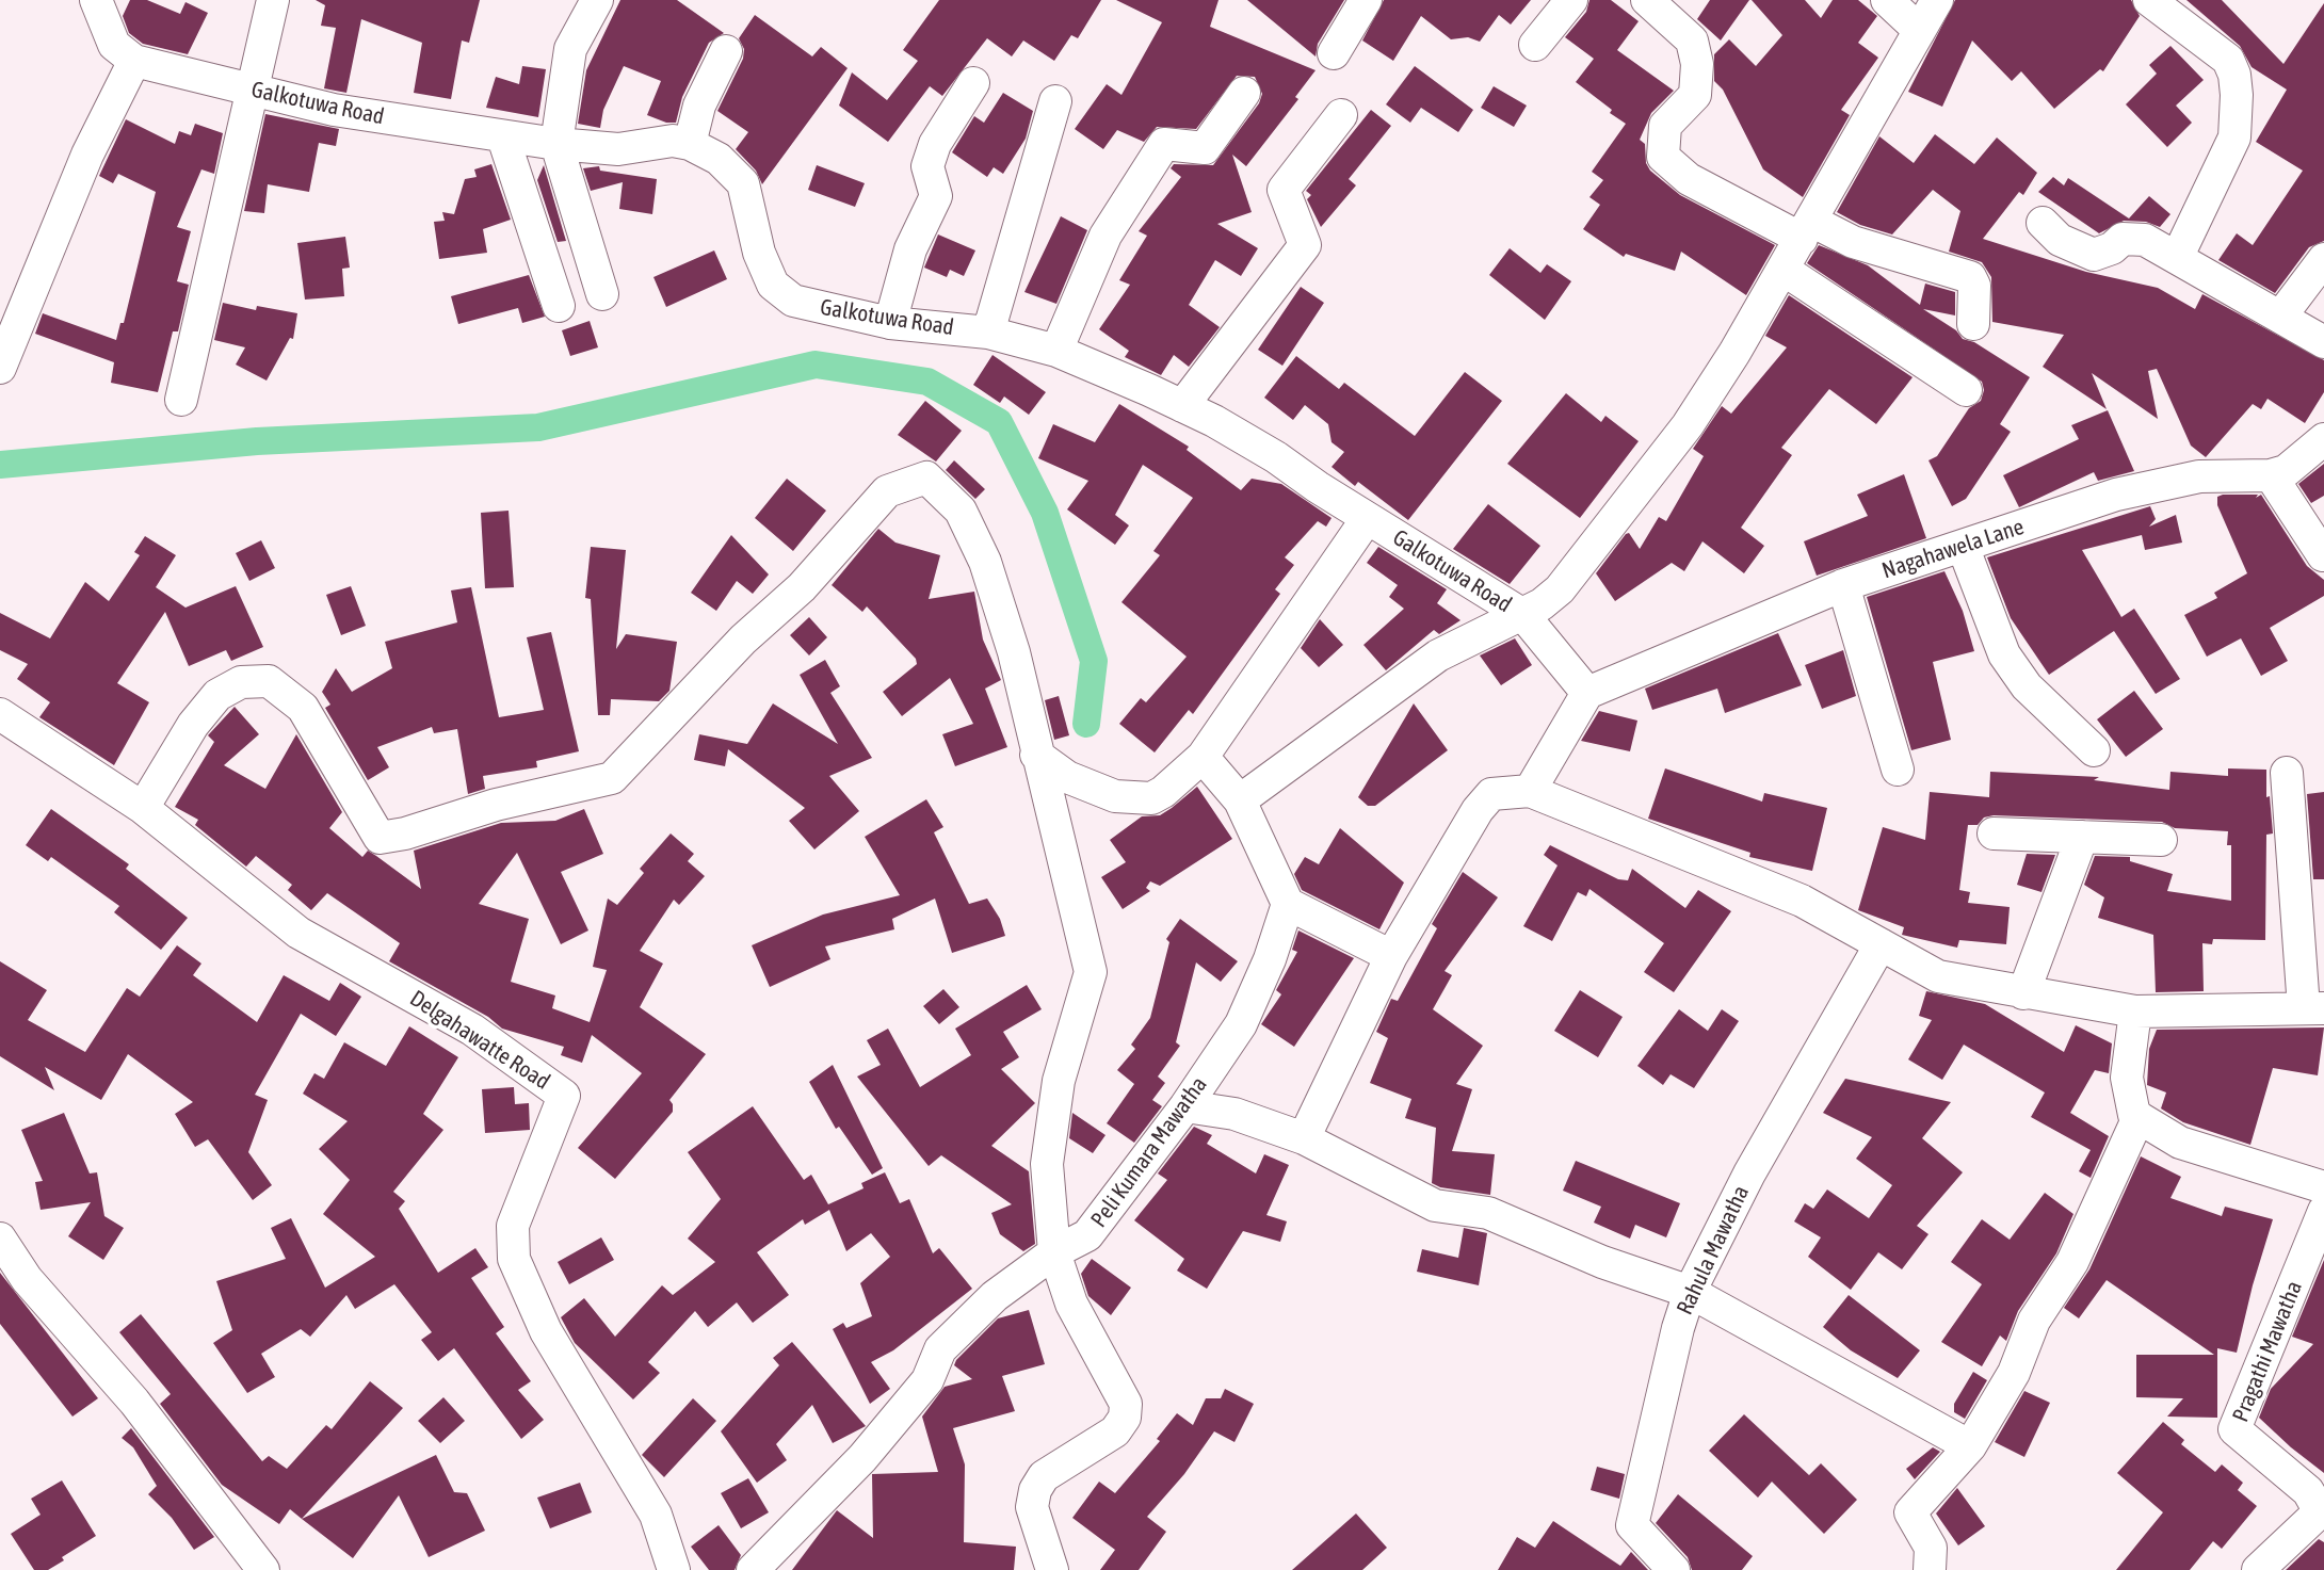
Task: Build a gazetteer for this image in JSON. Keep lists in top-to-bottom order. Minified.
{"streets":{"street":["Galkotuwa Road","Nagahawela Lane","Delgahawatte Road","Peli Kumara Mawatha","Rahula Mawatha","Pragathi Mawatha"]},"crossings":[["Galkotuwa Road","Nagahawela Lane"]]}
